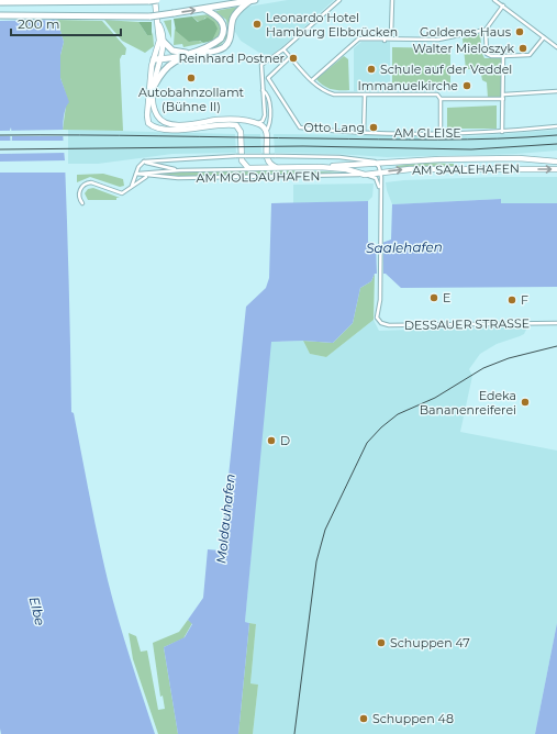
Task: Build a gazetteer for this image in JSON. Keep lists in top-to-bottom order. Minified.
{"streets":{"main road":["AM SAALEHAFEN","AM MOLDAUHAFEN"],"street":["AM GLEISE","DESSAUER STRASSE"]},"crossings":[["AM SAALEHAFEN","AM MOLDAUHAFEN"]],"water":["Saalehafen","Moldauhafen","Elbe"],"places":["Leonardo Hotel Hamburg Elbbrücken","Goldenes Haus","Walter Mieloszyk","Reinhard Postner","Schule auf der Veddel","Autobahnzollamt (Bühne II)","Immanuelkirche","Otto Lang","E","F","Edeka Bananenreiferei","D","Schuppen 47","Schuppen 48"],"scale_bar":"200 m"}
